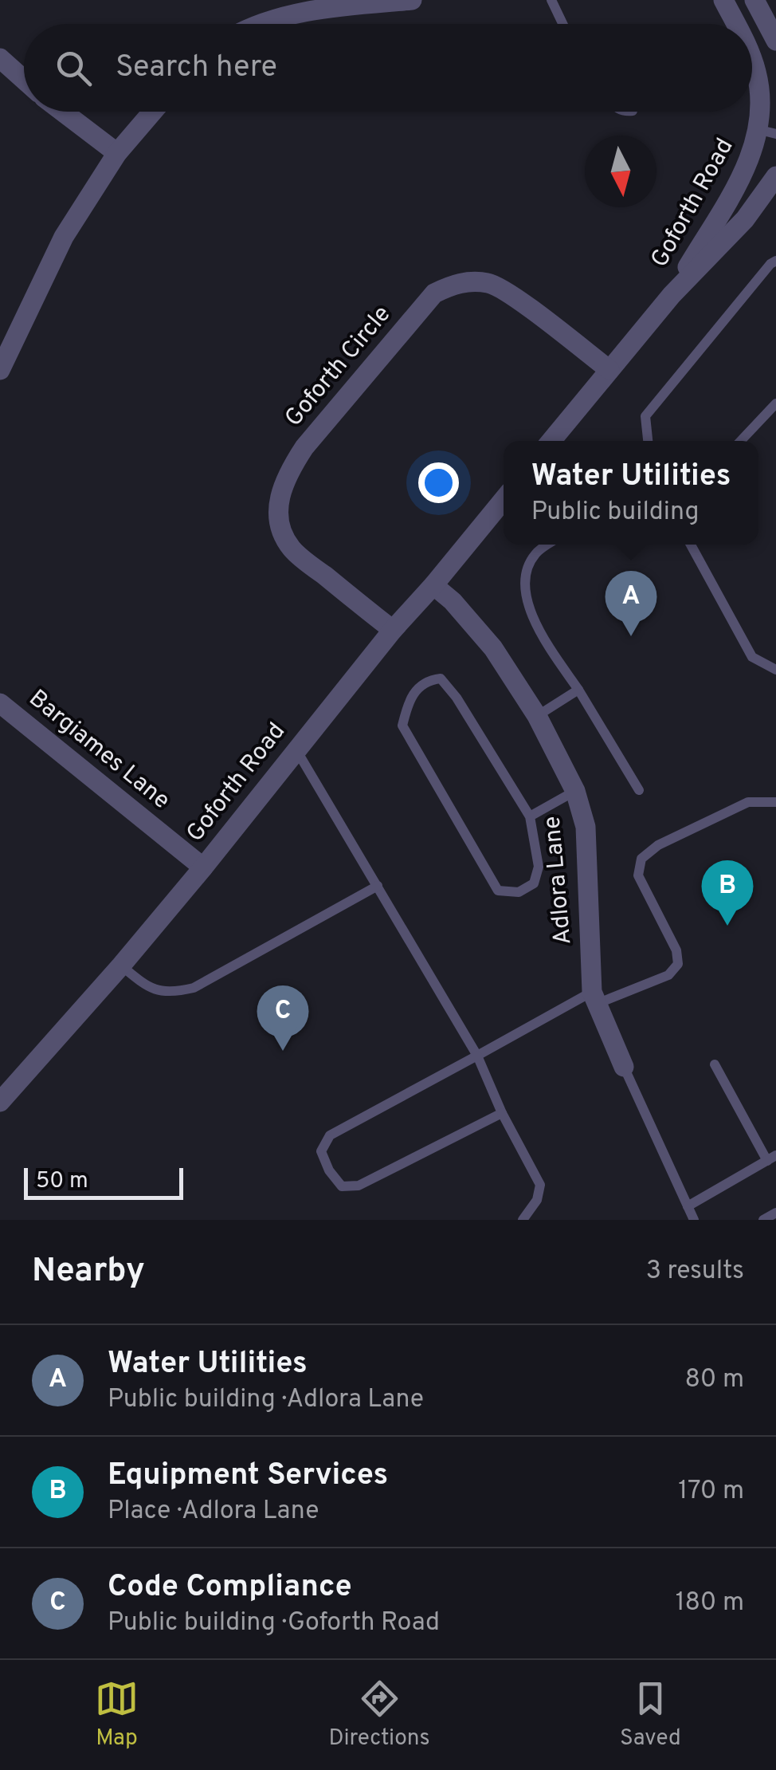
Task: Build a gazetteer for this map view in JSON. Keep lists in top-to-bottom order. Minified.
{"streets":{"street":["Goforth Road","Goforth Circle","Bargiames Lane","Adlora Lane"]},"crossings":[["Goforth Road","Goforth Circle"],["Goforth Road","Bargiames Lane"],["Goforth Road","Adlora Lane"]],"scale_bar":"50 m","north":"bottom","page":{"search":"Search here","popup":["Water Utilities","Public building"],"pins":["A","B","C"],"scale":"50 m","heading":["Nearby","3 results"],"list":[{"mark":"A","name":"Water Utilities","note":"Public building · Adlora Lane","value":"80 m"},{"mark":"B","name":"Equipment Services","note":"Place · Adlora Lane","value":"170 m"},{"mark":"C","name":"Code Compliance","note":"Public building · Goforth Road","value":"180 m"}],"nav":["Map","Directions","Saved"]}}
